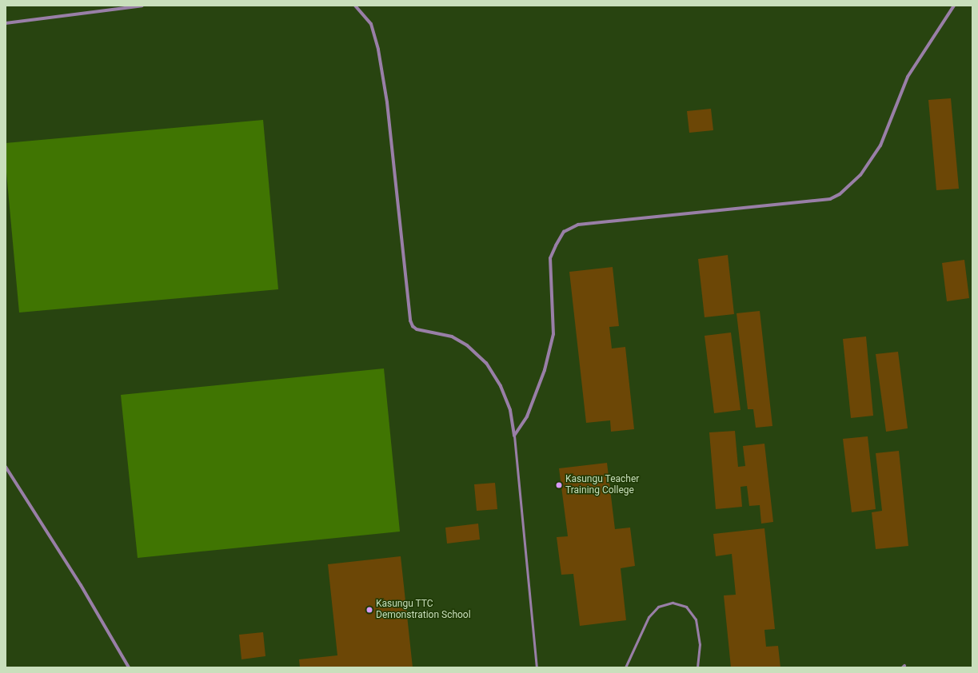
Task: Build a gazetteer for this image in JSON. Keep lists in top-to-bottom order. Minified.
{"places":["Kasungu Teacher Training College","Kasungu TTC Demonstration School"]}
